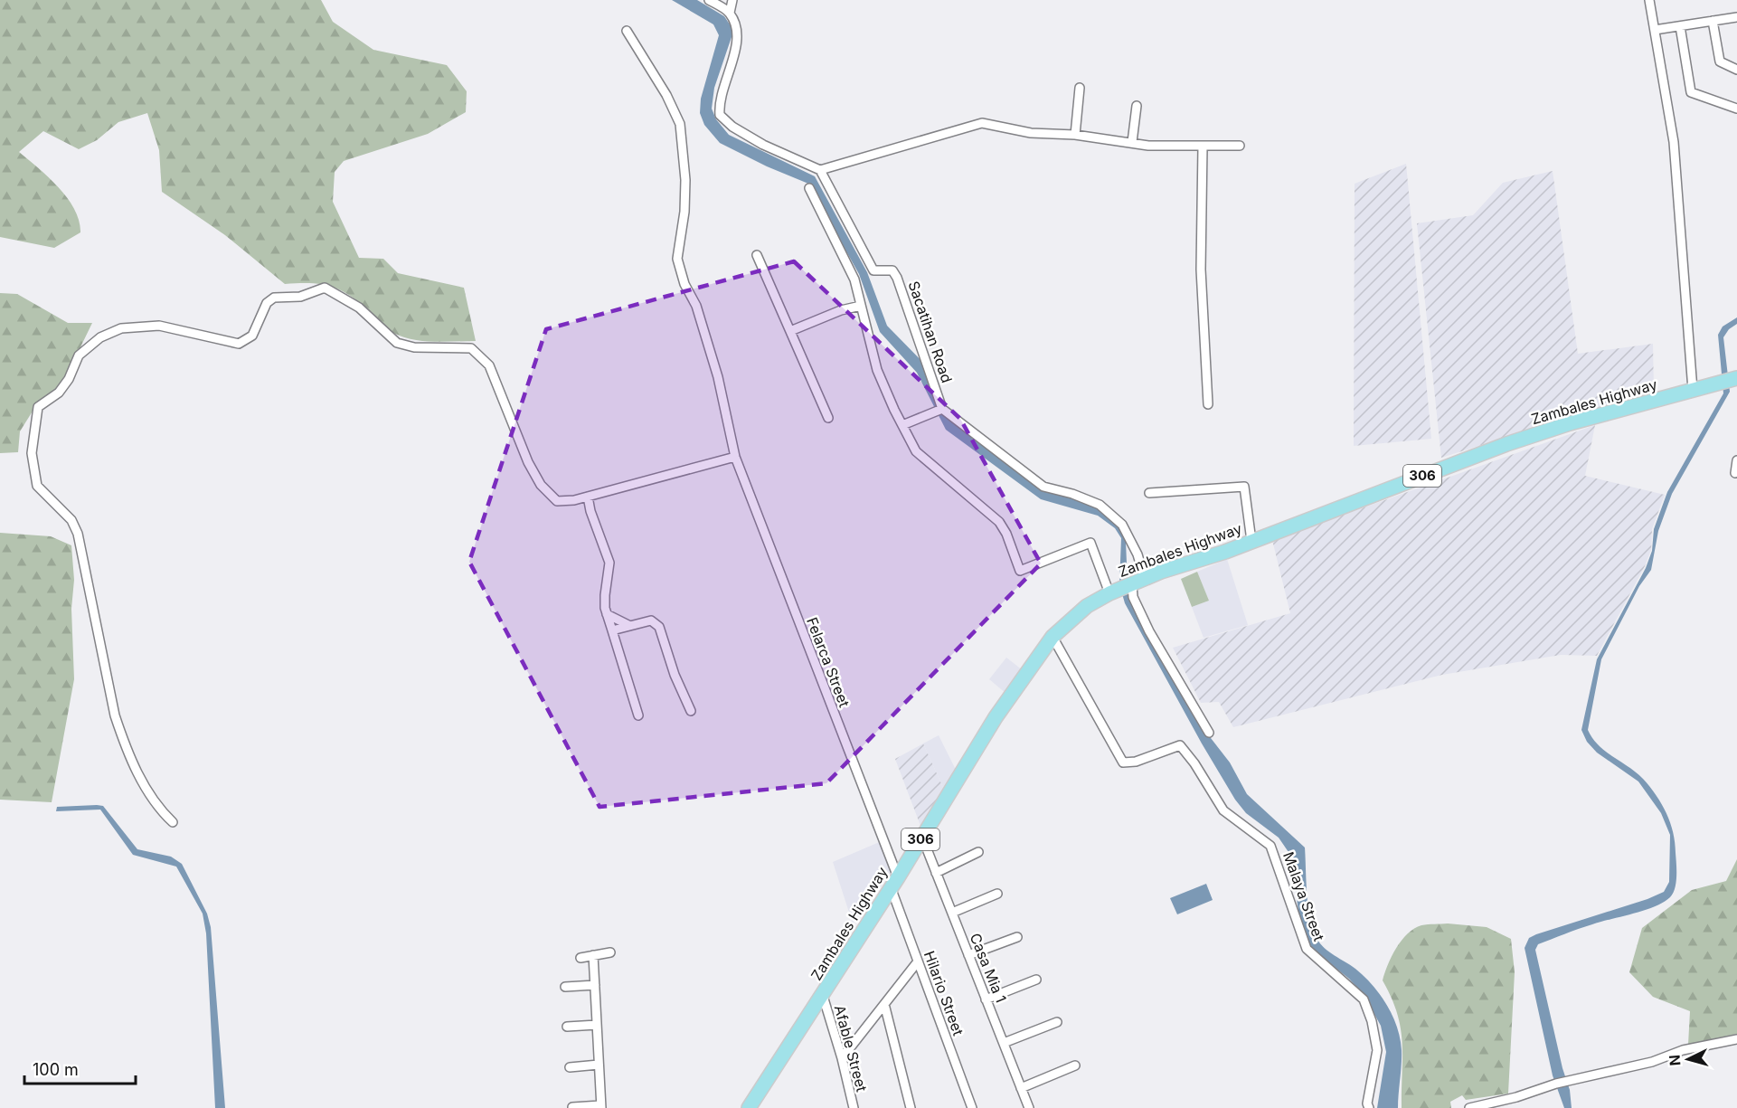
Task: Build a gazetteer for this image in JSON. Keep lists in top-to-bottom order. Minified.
{"streets":{"main road":["Zambales Highway","306"],"street":["Sacatihan Road","Felarca Street","Malaya Street","Casa Mia 1","Hilario Street","Afable Street"]},"crossings":[["Zambales Highway","Felarca Street"],["Zambales Highway","Malaya Street"],["Zambales Highway","Casa Mia 1"],["Zambales Highway","Hilario Street"],["Zambales Highway","Afable Street"],["Felarca Street","Hilario Street"]],"scale_bar":"100 m","north":"left"}
